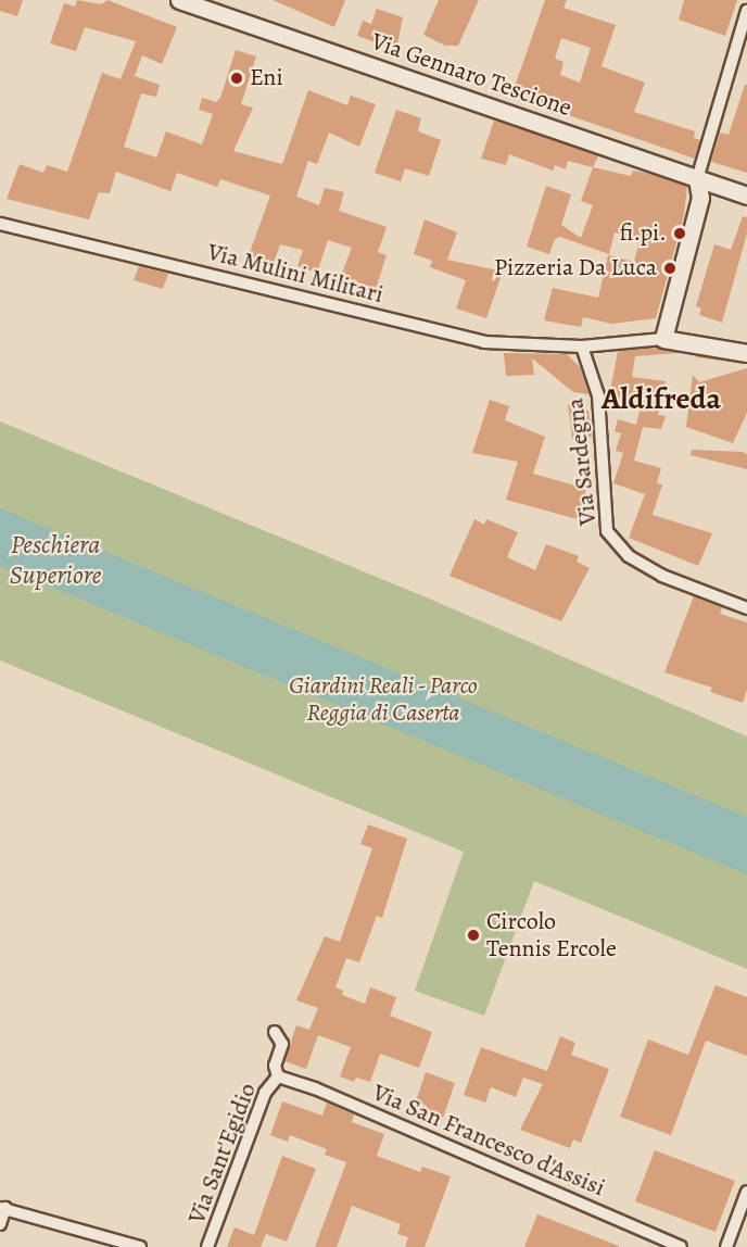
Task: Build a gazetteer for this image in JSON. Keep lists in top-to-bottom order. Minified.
{"streets":{"street":["Via Gennaro Tescione","Via Mulini Militari","Via Sardegna","Via San Francesco d'Assisi","Via Sant'Egidio"]},"crossings":[["Via Mulini Militari","Via Sardegna"],["Via San Francesco d'Assisi","Via Sant'Egidio"]],"districts":["Aldifreda"],"water":["Peschiera Superiore"],"parks":["Giardini Reali - Parco Reggia di Caserta"],"places":["Eni","fi.pi.","Pizzeria Da Luca","Circolo Tennis Ercole"]}
